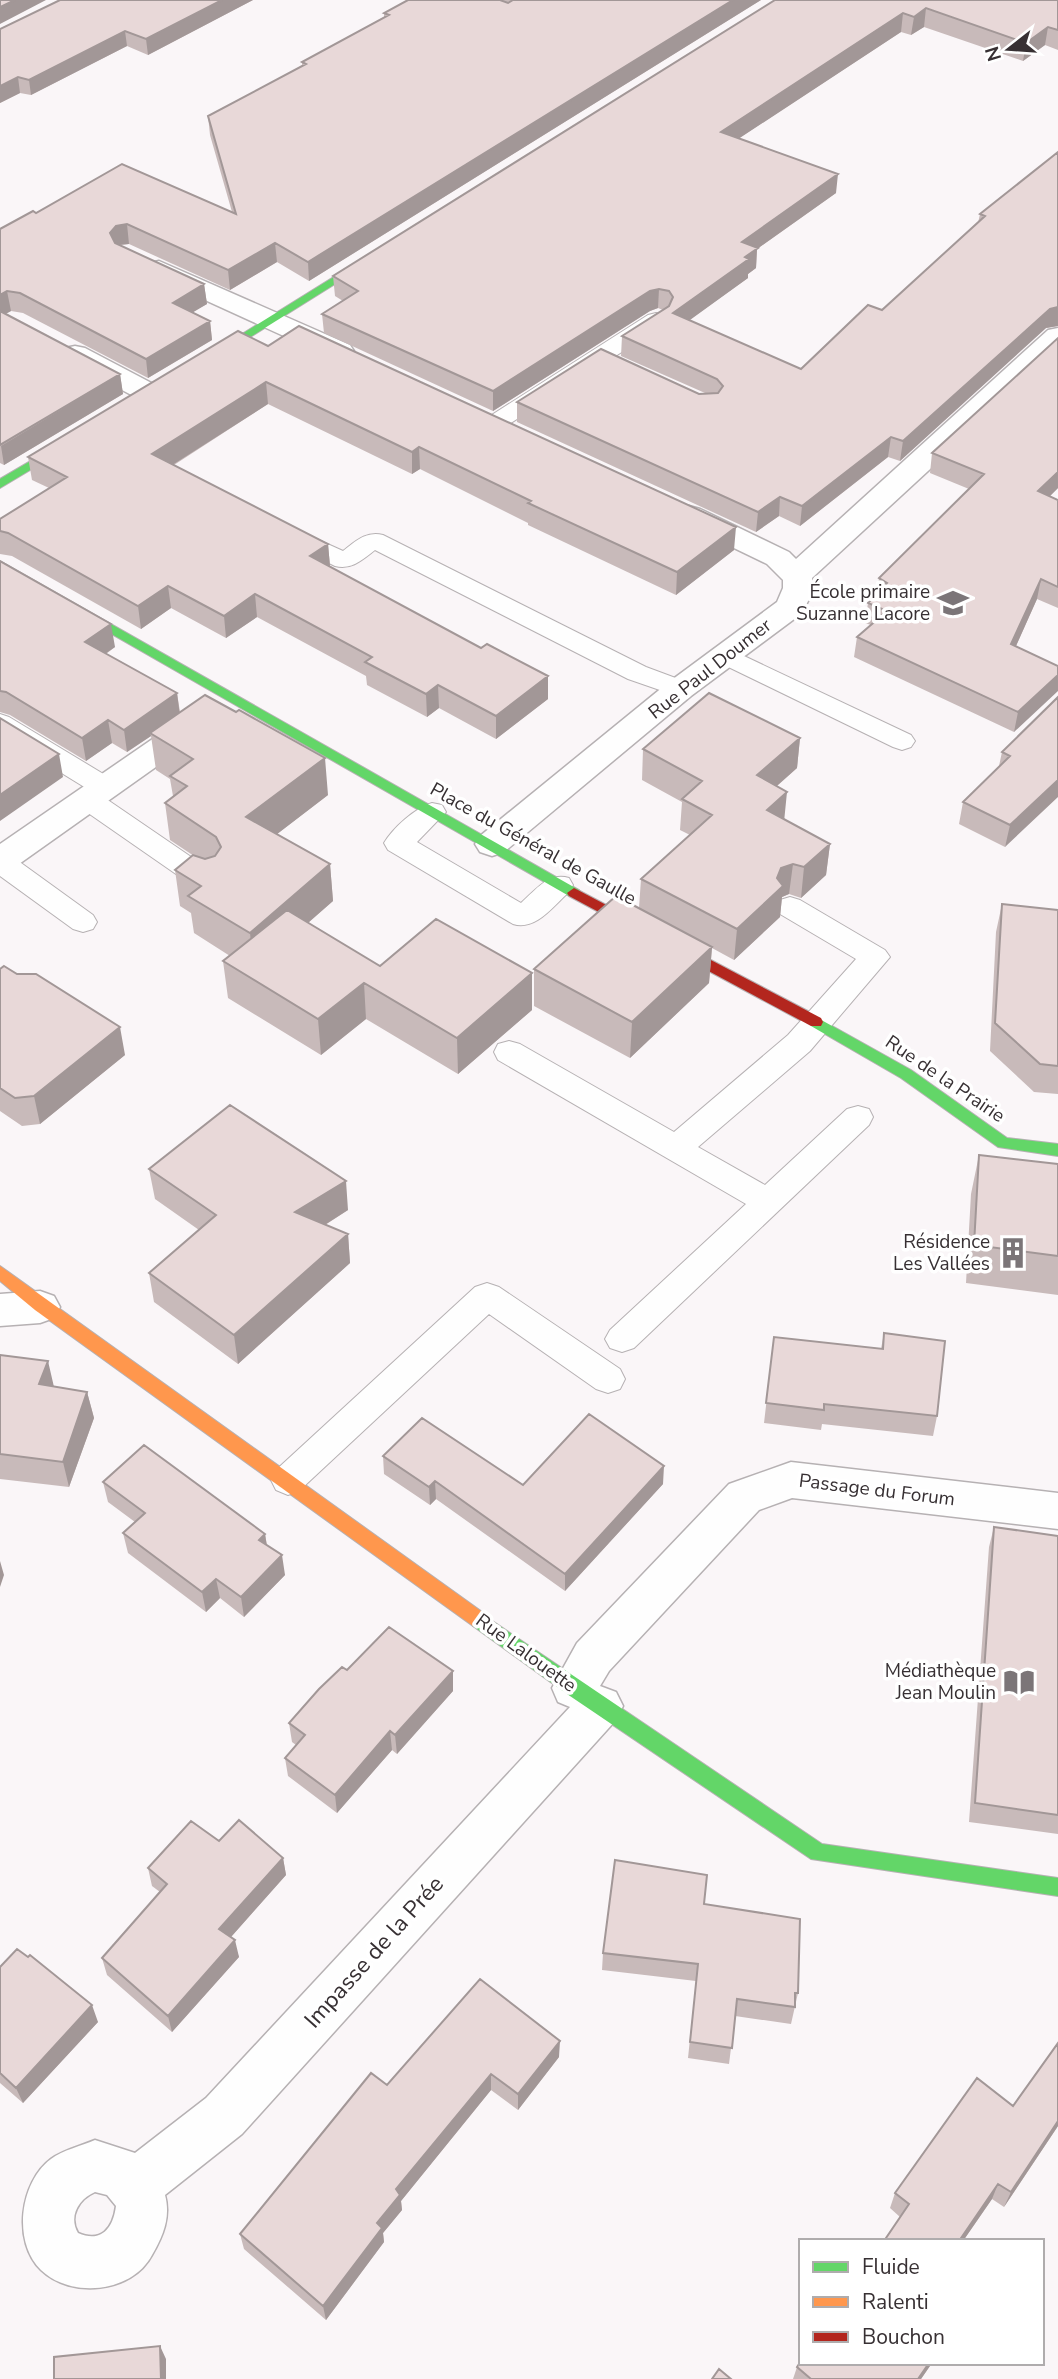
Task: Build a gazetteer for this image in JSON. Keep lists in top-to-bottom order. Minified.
{"streets":{"street":["Rue Paul Doumer","Place du Général de Gaulle","Rue de la Prairie","Passage du Forum","Rue Lalouette","Impasse de la Prée"]},"crossings":[["Rue Paul Doumer","Place du Général de Gaulle"],["Place du Général de Gaulle","Rue de la Prairie"],["Passage du Forum","Rue Lalouette"],["Passage du Forum","Impasse de la Prée"],["Rue Lalouette","Impasse de la Prée"]],"places":{"school or university":["École primaire Suzanne Lacore"],"building":["Résidence Les Vallées"],"library":["Médiathèque Jean Moulin"]},"legend":["Fluide","Ralenti","Bouchon"],"north":"left"}
